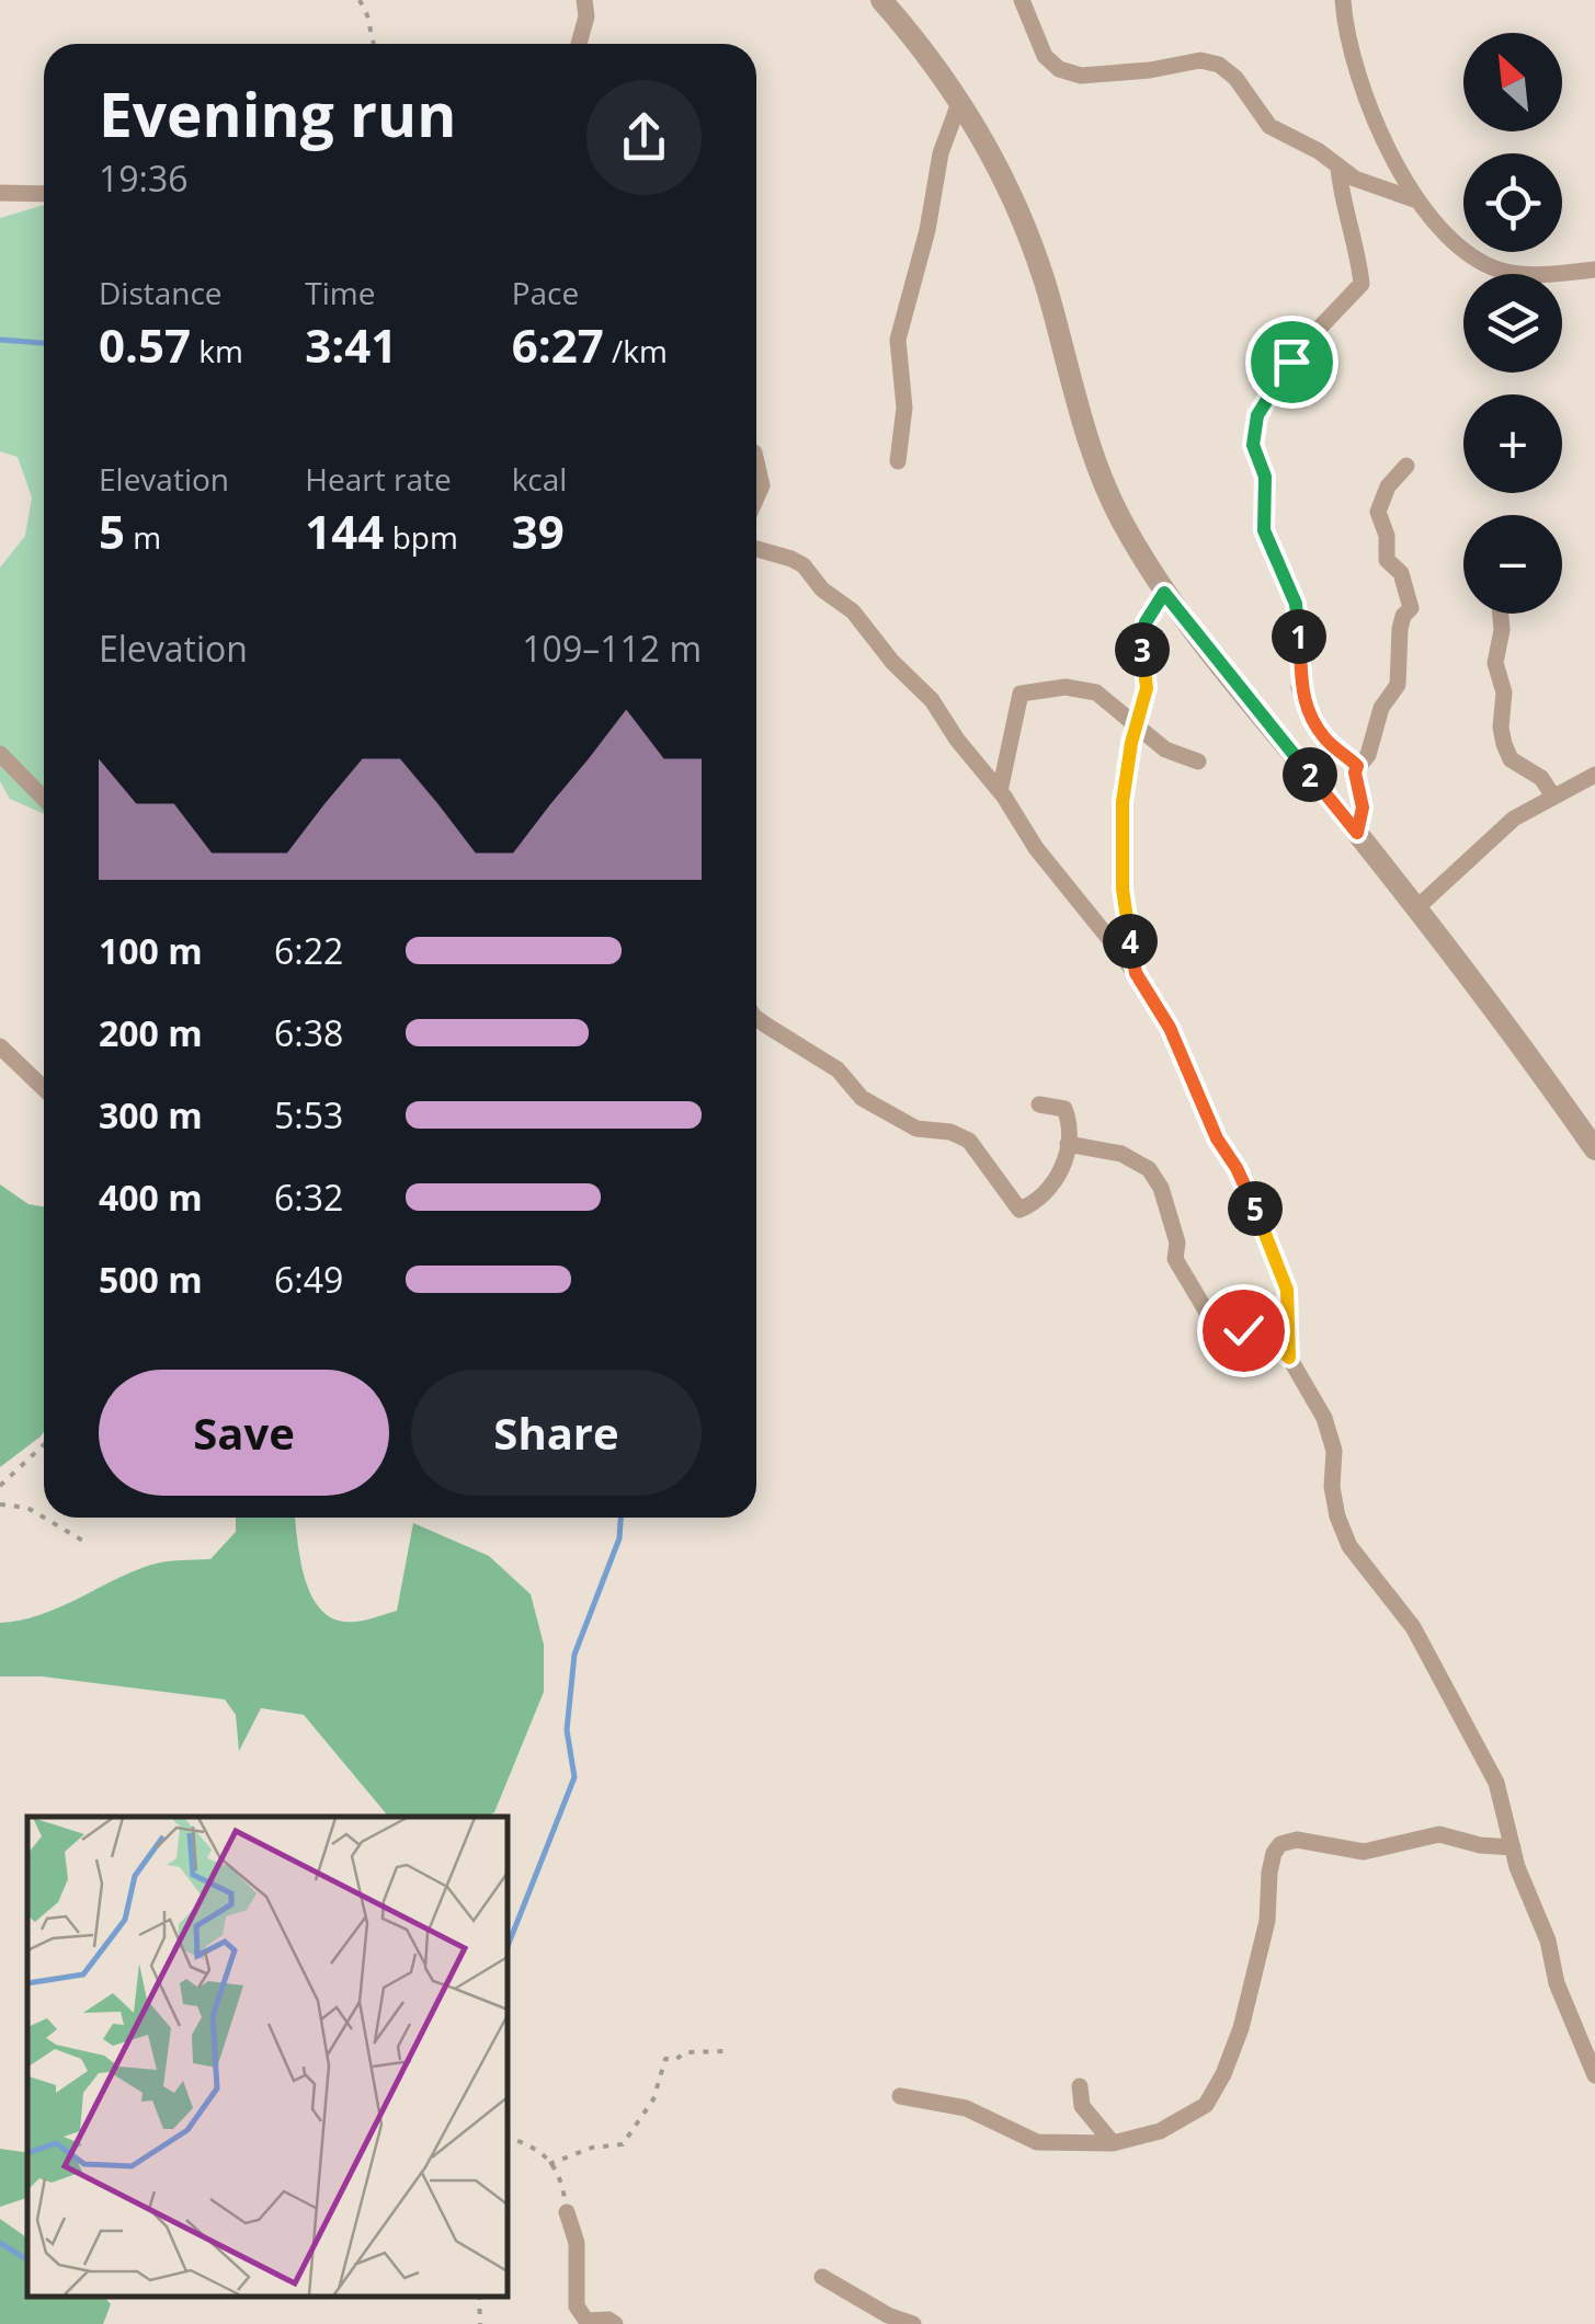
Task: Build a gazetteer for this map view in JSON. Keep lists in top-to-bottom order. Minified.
{"north":"top left","page":{"map_buttons":["+","−"],"heading":["Evening run","19:36"],"stats":[["Distance","0.57 km"],["Time","3:41"],["Pace","6:27 /km"],["Elevation","5 m"],["Heart rate","144 bpm"],["kcal","39"]],"chart":["Elevation","109–112 m"],"pins":["1","3","2","4","5"],"list":[{"name":"100 m","note":"6:22"},{"name":"200 m","note":"6:38"},{"name":"300 m","note":"5:53"},{"name":"400 m","note":"6:32"},{"name":"500 m","note":"6:49"}],"buttons":["Save","Share"]}}
